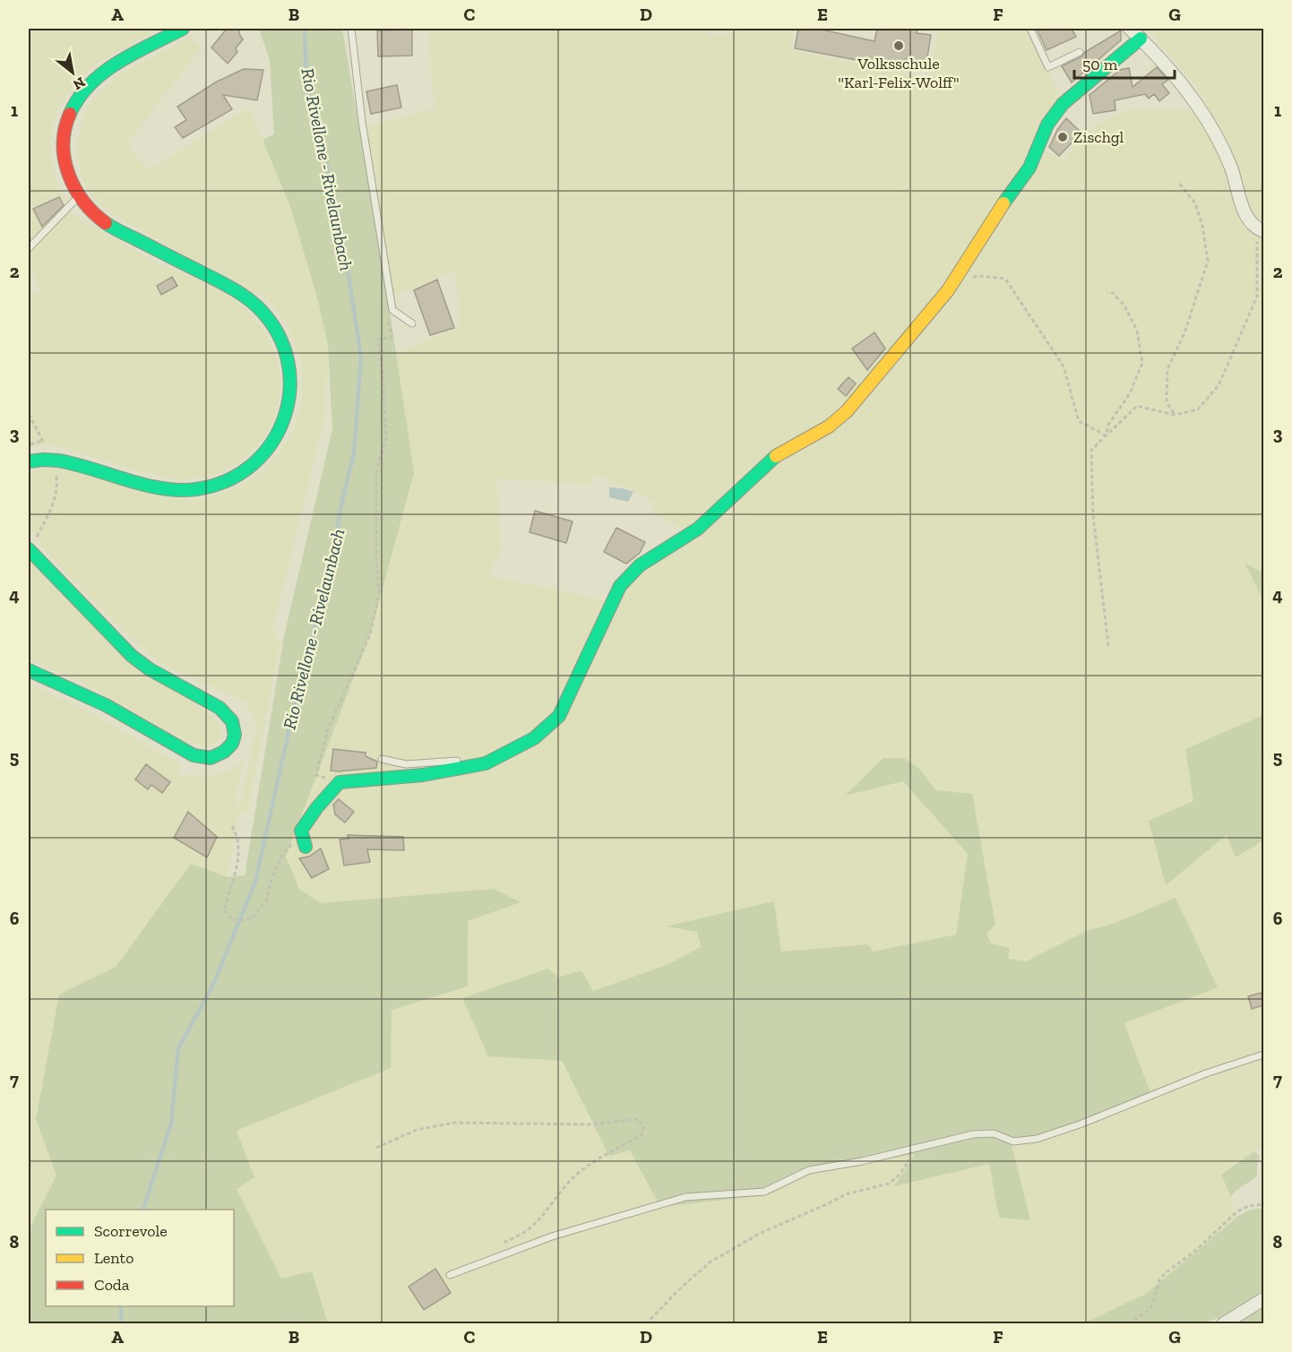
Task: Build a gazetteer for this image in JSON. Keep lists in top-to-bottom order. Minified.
{"water":["Rio Rivellone - Rivelaunbach"],"places":["Volksschule \"Karl-Felix-Wolff\"","Zischgl"],"legend":["Scorrevole","Lento","Coda"],"scale_bar":"50 m","north":"bottom right","grid":{"columns":["A","B","C","D","E","F","G"],"rows":["1","2","3","4","5","6","7","8"]}}
